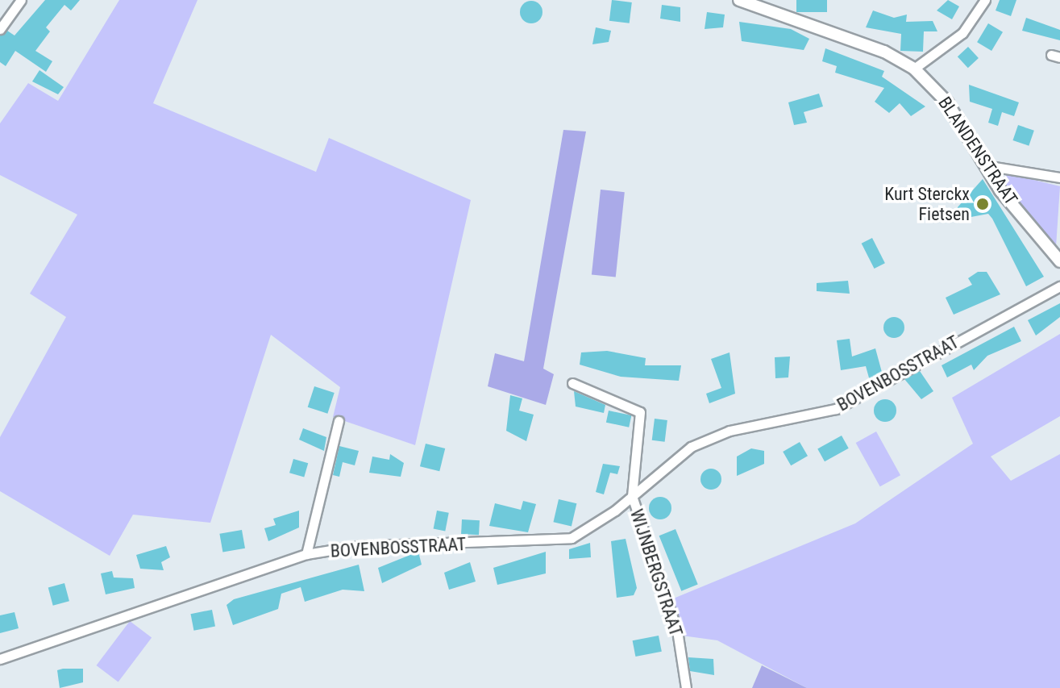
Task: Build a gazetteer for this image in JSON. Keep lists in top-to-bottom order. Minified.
{"streets":{"street":["BLANDENSTRAAT","BOVENBOSSTRAAT","WIJNBERGSTRAAT"]},"crossings":[["BOVENBOSSTRAAT","WIJNBERGSTRAAT"]],"places":["Kurt Sterckx Fietsen"]}
